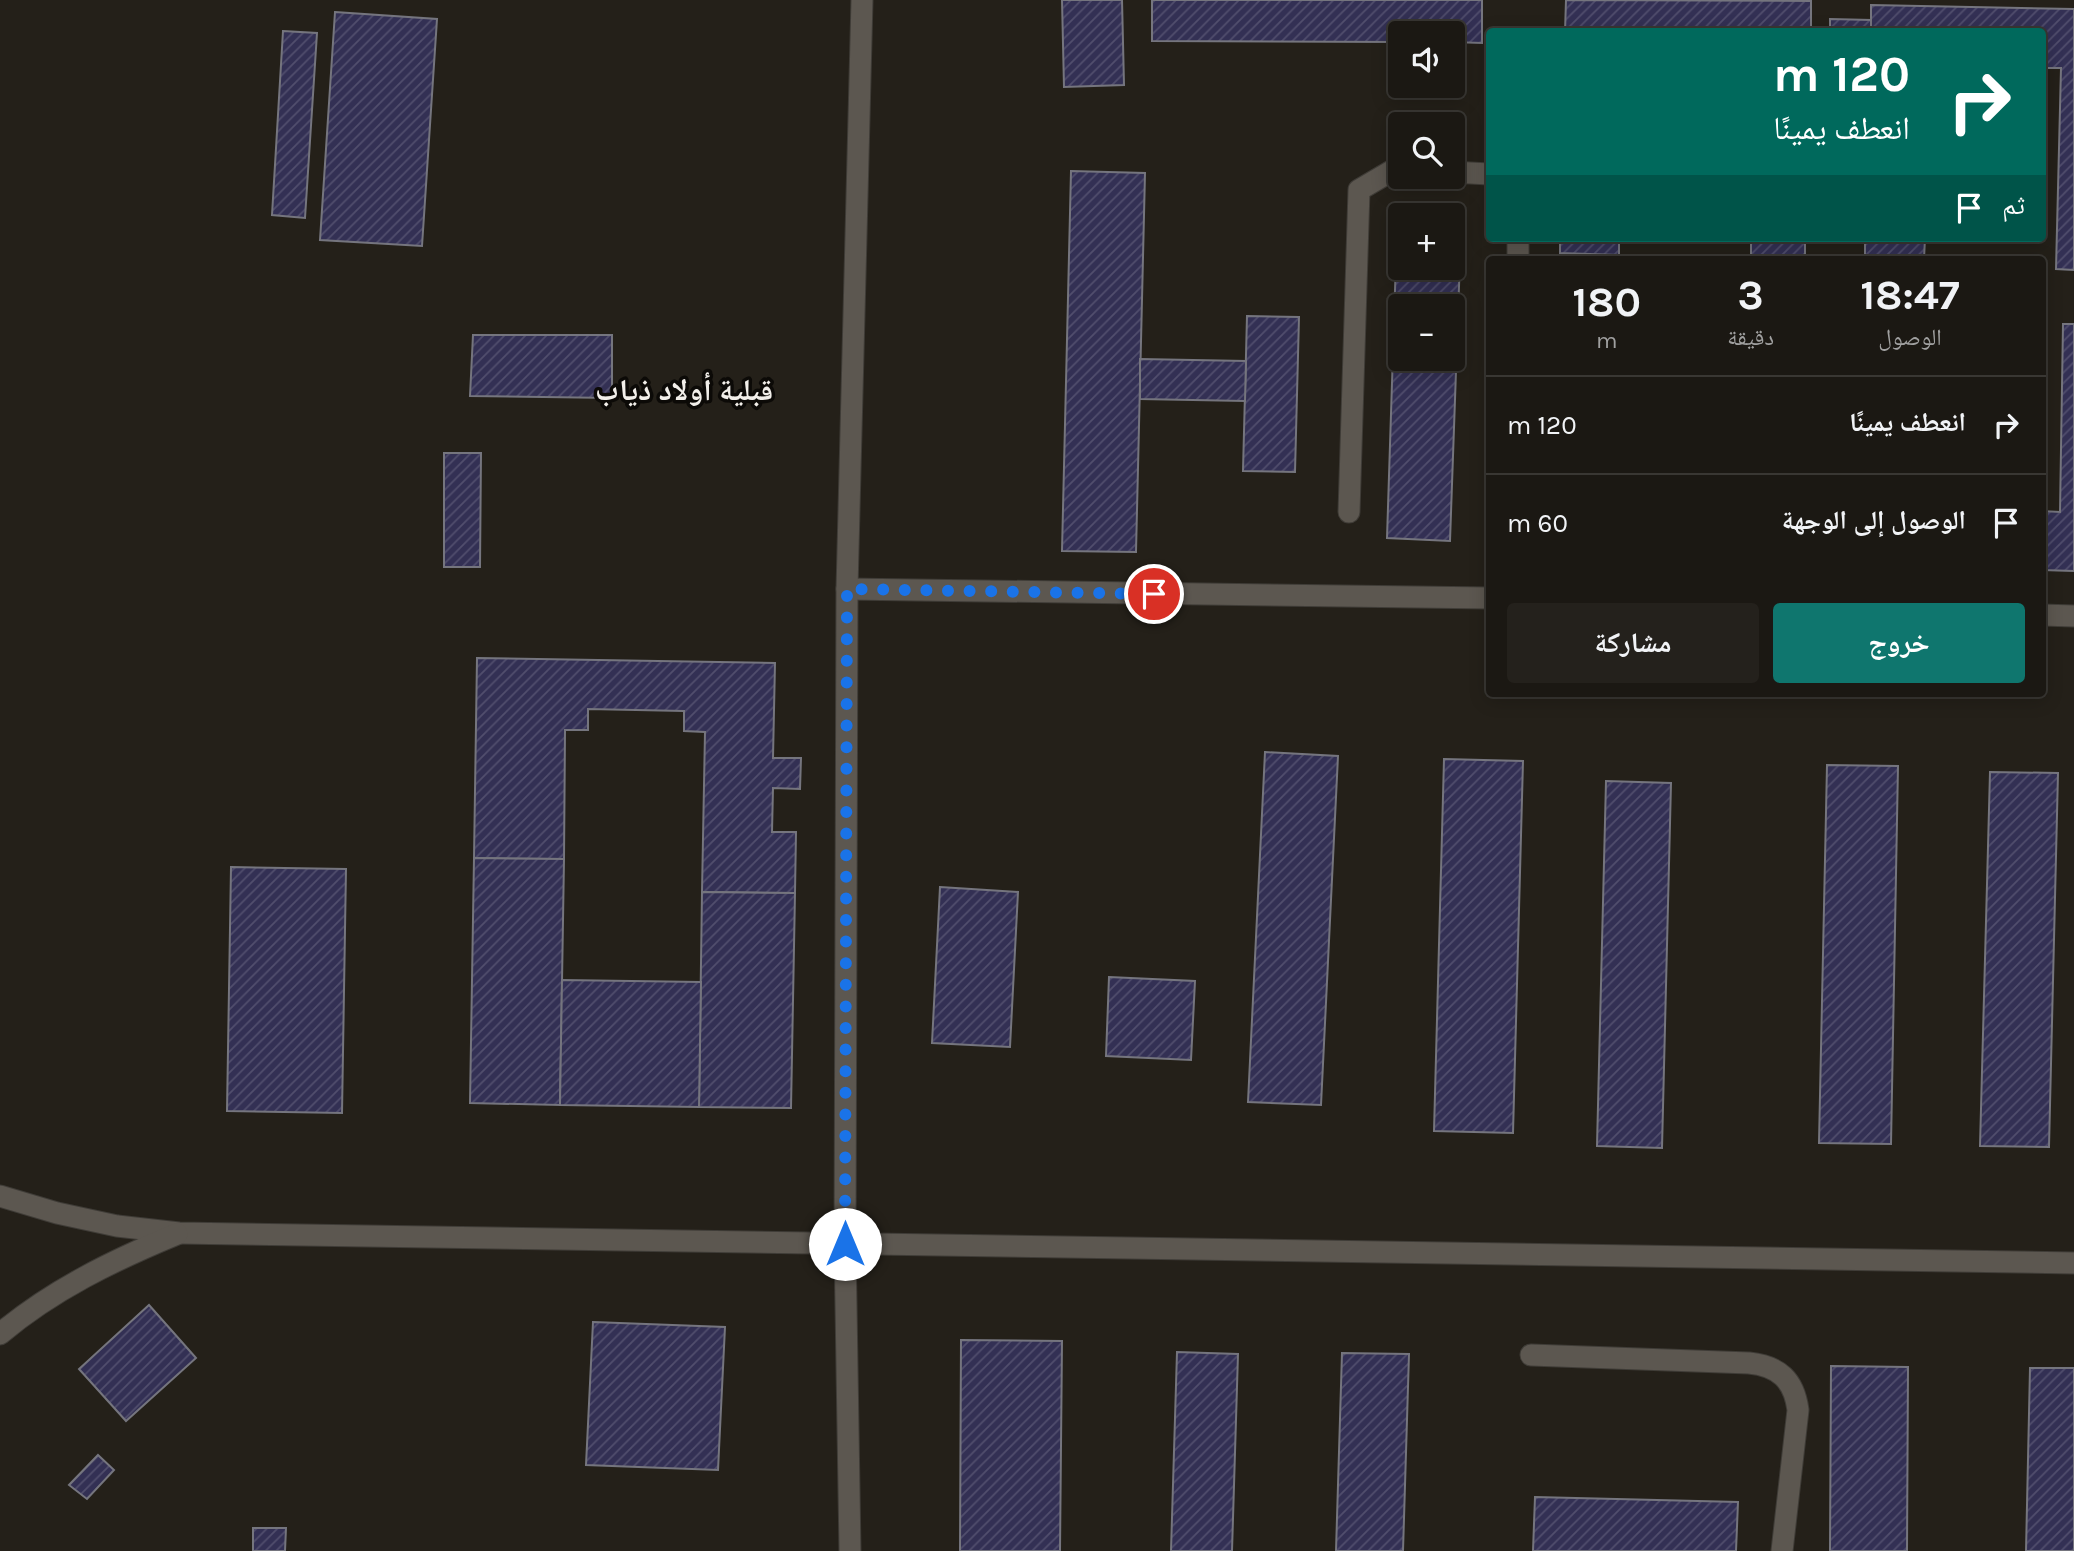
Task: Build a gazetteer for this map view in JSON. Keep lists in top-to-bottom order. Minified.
{"districts":["قبلية أولاد ذياب"],"page":{"map_buttons":["+","−"],"turn":["120 m","انعطف يمينًا"],"then":"ثم","eta":["18:47","الوصول","3","دقيقة","180","m"],"list":[{"name":"انعطف يمينًا","value":"120 m"},{"name":"الوصول إلى الوجهة","value":"60 m"}],"buttons":["خروج","مشاركة"]}}
